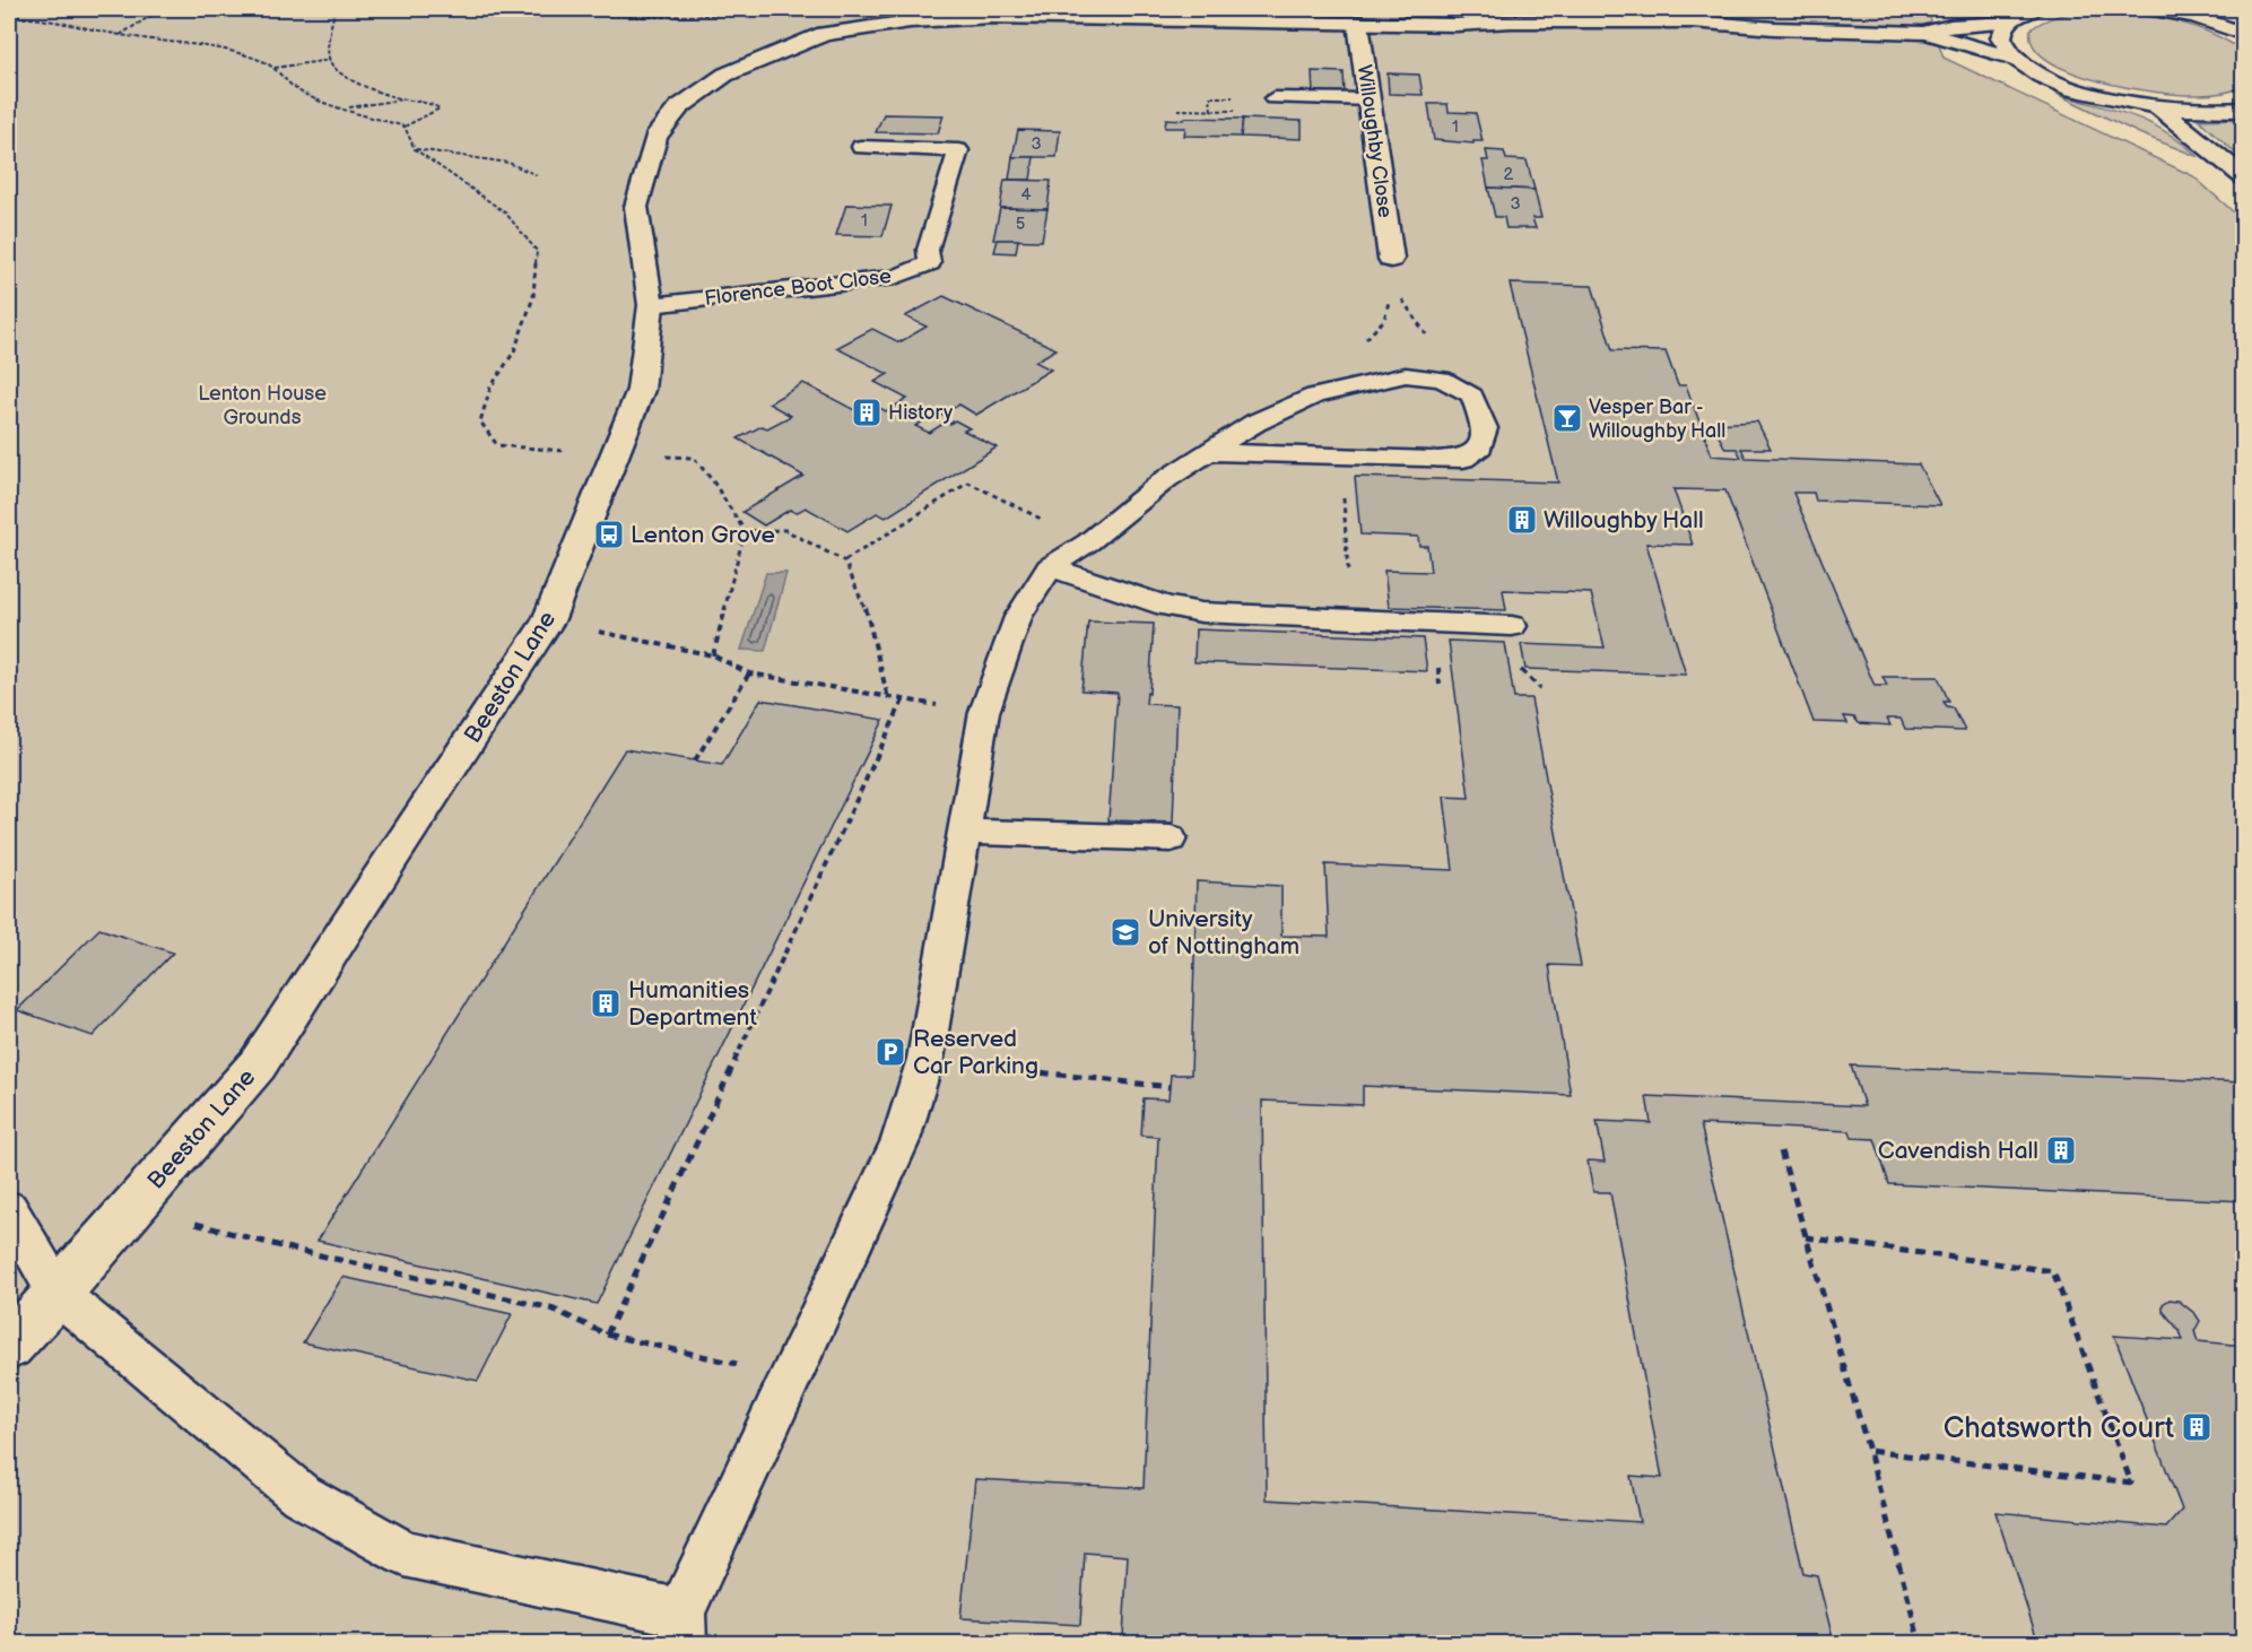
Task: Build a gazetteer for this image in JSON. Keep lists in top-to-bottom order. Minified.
{"streets":{"street":["Willoughby Close","Beeston Lane"],"lane":["Florence Boot Close"]},"crossings":[["Willoughby Close","Beeston Lane"],["Florence Boot Close","Beeston Lane"]],"parks":["Lenton House Grounds"],"places":{"building":["History","Willoughby Hall","Humanities Department","Cavendish Hall","Chatsworth Court"],"bar":["Vesper Bar - Willoughby Hall"],"bus stop":["Lenton Grove"],"school or university":["University of Nottingham"],"parking":["Reserved Car Parking"]},"house_numbers":["1","3","2","4","3","1","5"]}
